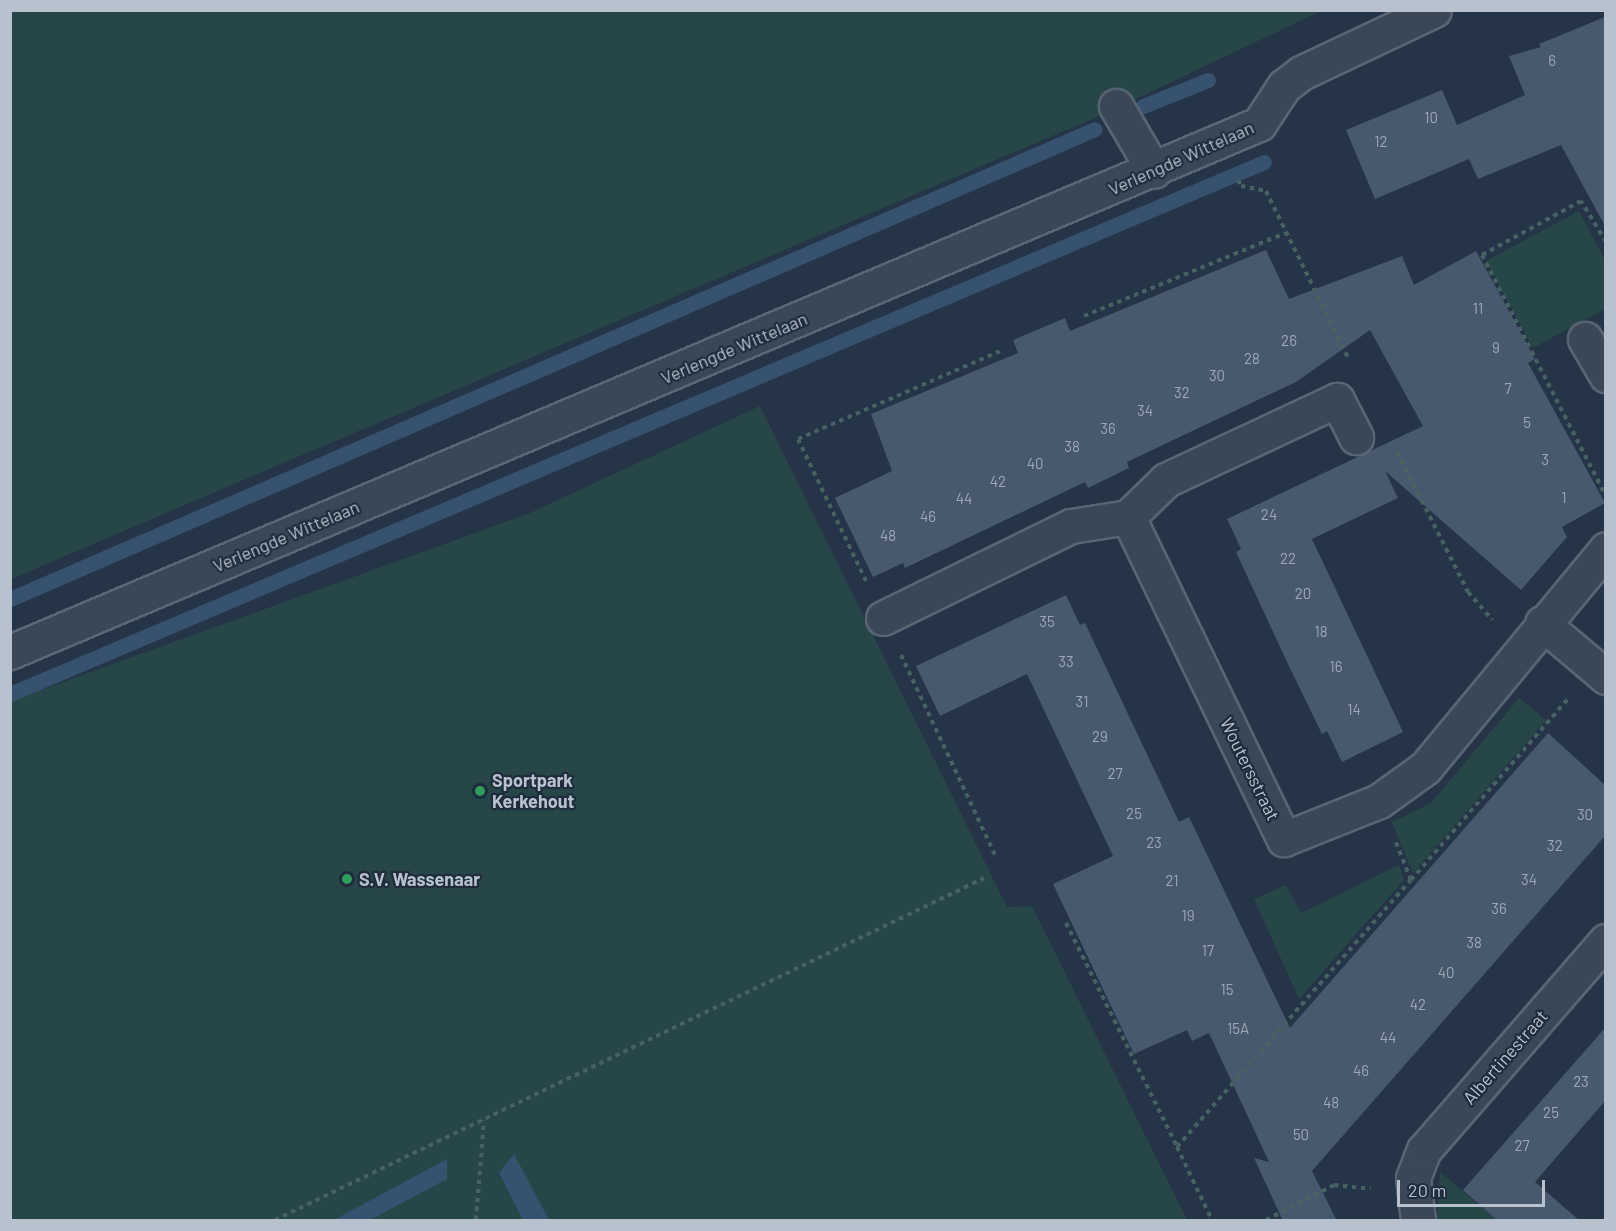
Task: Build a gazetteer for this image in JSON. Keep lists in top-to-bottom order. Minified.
{"streets":{"street":["Verlengde Wittelaan","Woutersstraat","Albertinestraat"]},"places":["Sportpark Kerkehout","S.V. Wassenaar"],"house_numbers":["6","10","12","11","26","9","28","30","7","32","34","5","36","38","3","40","42","1","44","24","46","48","22","20","35","18","33","16","31","14","29","27","25","30","23","32","34","21","36","19","38","17","40","15","42","15A","44","46","23","48","25","50","27"],"scale_bar":"20 m"}
